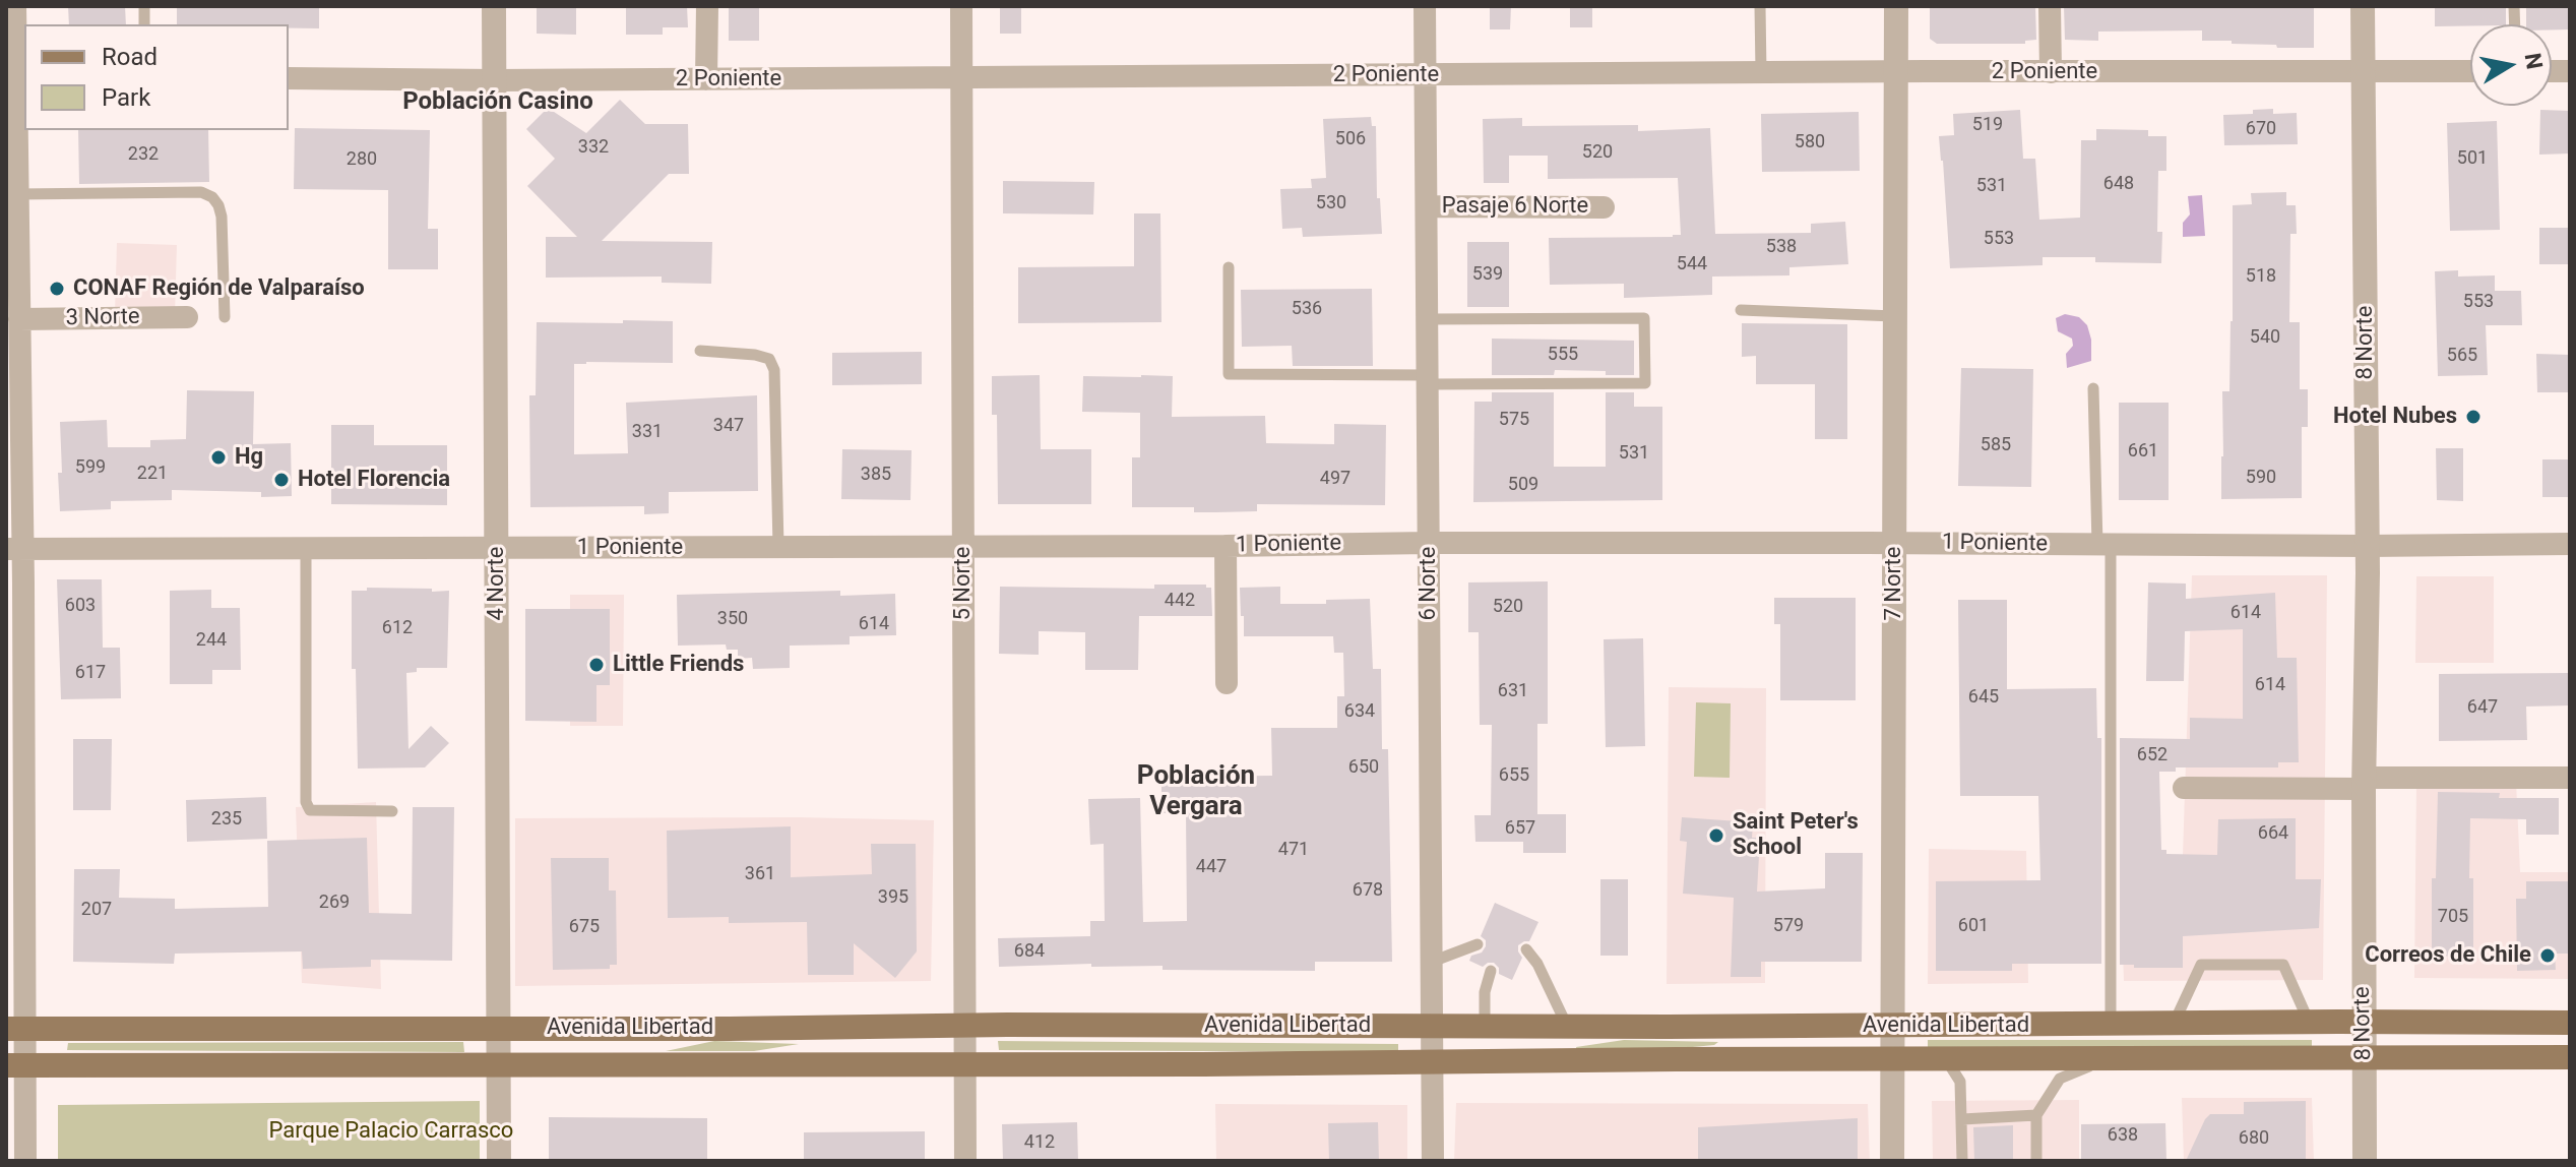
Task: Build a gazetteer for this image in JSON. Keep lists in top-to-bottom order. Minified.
{"streets":{"main road":["Avenida Libertad"],"street":["2 Poniente","Pasaje 6 Norte","3 Norte","8 Norte","1 Poniente","4 Norte","5 Norte","6 Norte","7 Norte"]},"crossings":[["2 Poniente","8 Norte"],["2 Poniente","4 Norte"],["2 Poniente","5 Norte"],["2 Poniente","6 Norte"],["2 Poniente","7 Norte"],["Pasaje 6 Norte","6 Norte"],["8 Norte","1 Poniente"],["8 Norte","Avenida Libertad"],["1 Poniente","4 Norte"],["1 Poniente","5 Norte"],["1 Poniente","6 Norte"],["1 Poniente","7 Norte"],["4 Norte","Avenida Libertad"],["5 Norte","Avenida Libertad"],["6 Norte","Avenida Libertad"],["7 Norte","Avenida Libertad"]],"districts":["Población Casino","Población Vergara"],"parks":["Parque Palacio Carrasco"],"places":["CONAF Región de Valparaíso","Hotel Nubes","Hg","Hotel Florencia","Little Friends","Saint Peter's School","Correos de Chile"],"house_numbers":["519","670","506","580","332","520","232","501","280","648","531","530","553","538","544","539","518","553","536","540","555","565","575","347","331","585","661","531","599","221","385","590","497","509","442","603","520","614","350","614","612","244","617","614","631","645","647","634","652","650","655","235","657","664","471","447","361","678","395","269","207","705","579","601","675","684","638","680","412"],"legend":["Road","Park"],"north":"right"}
